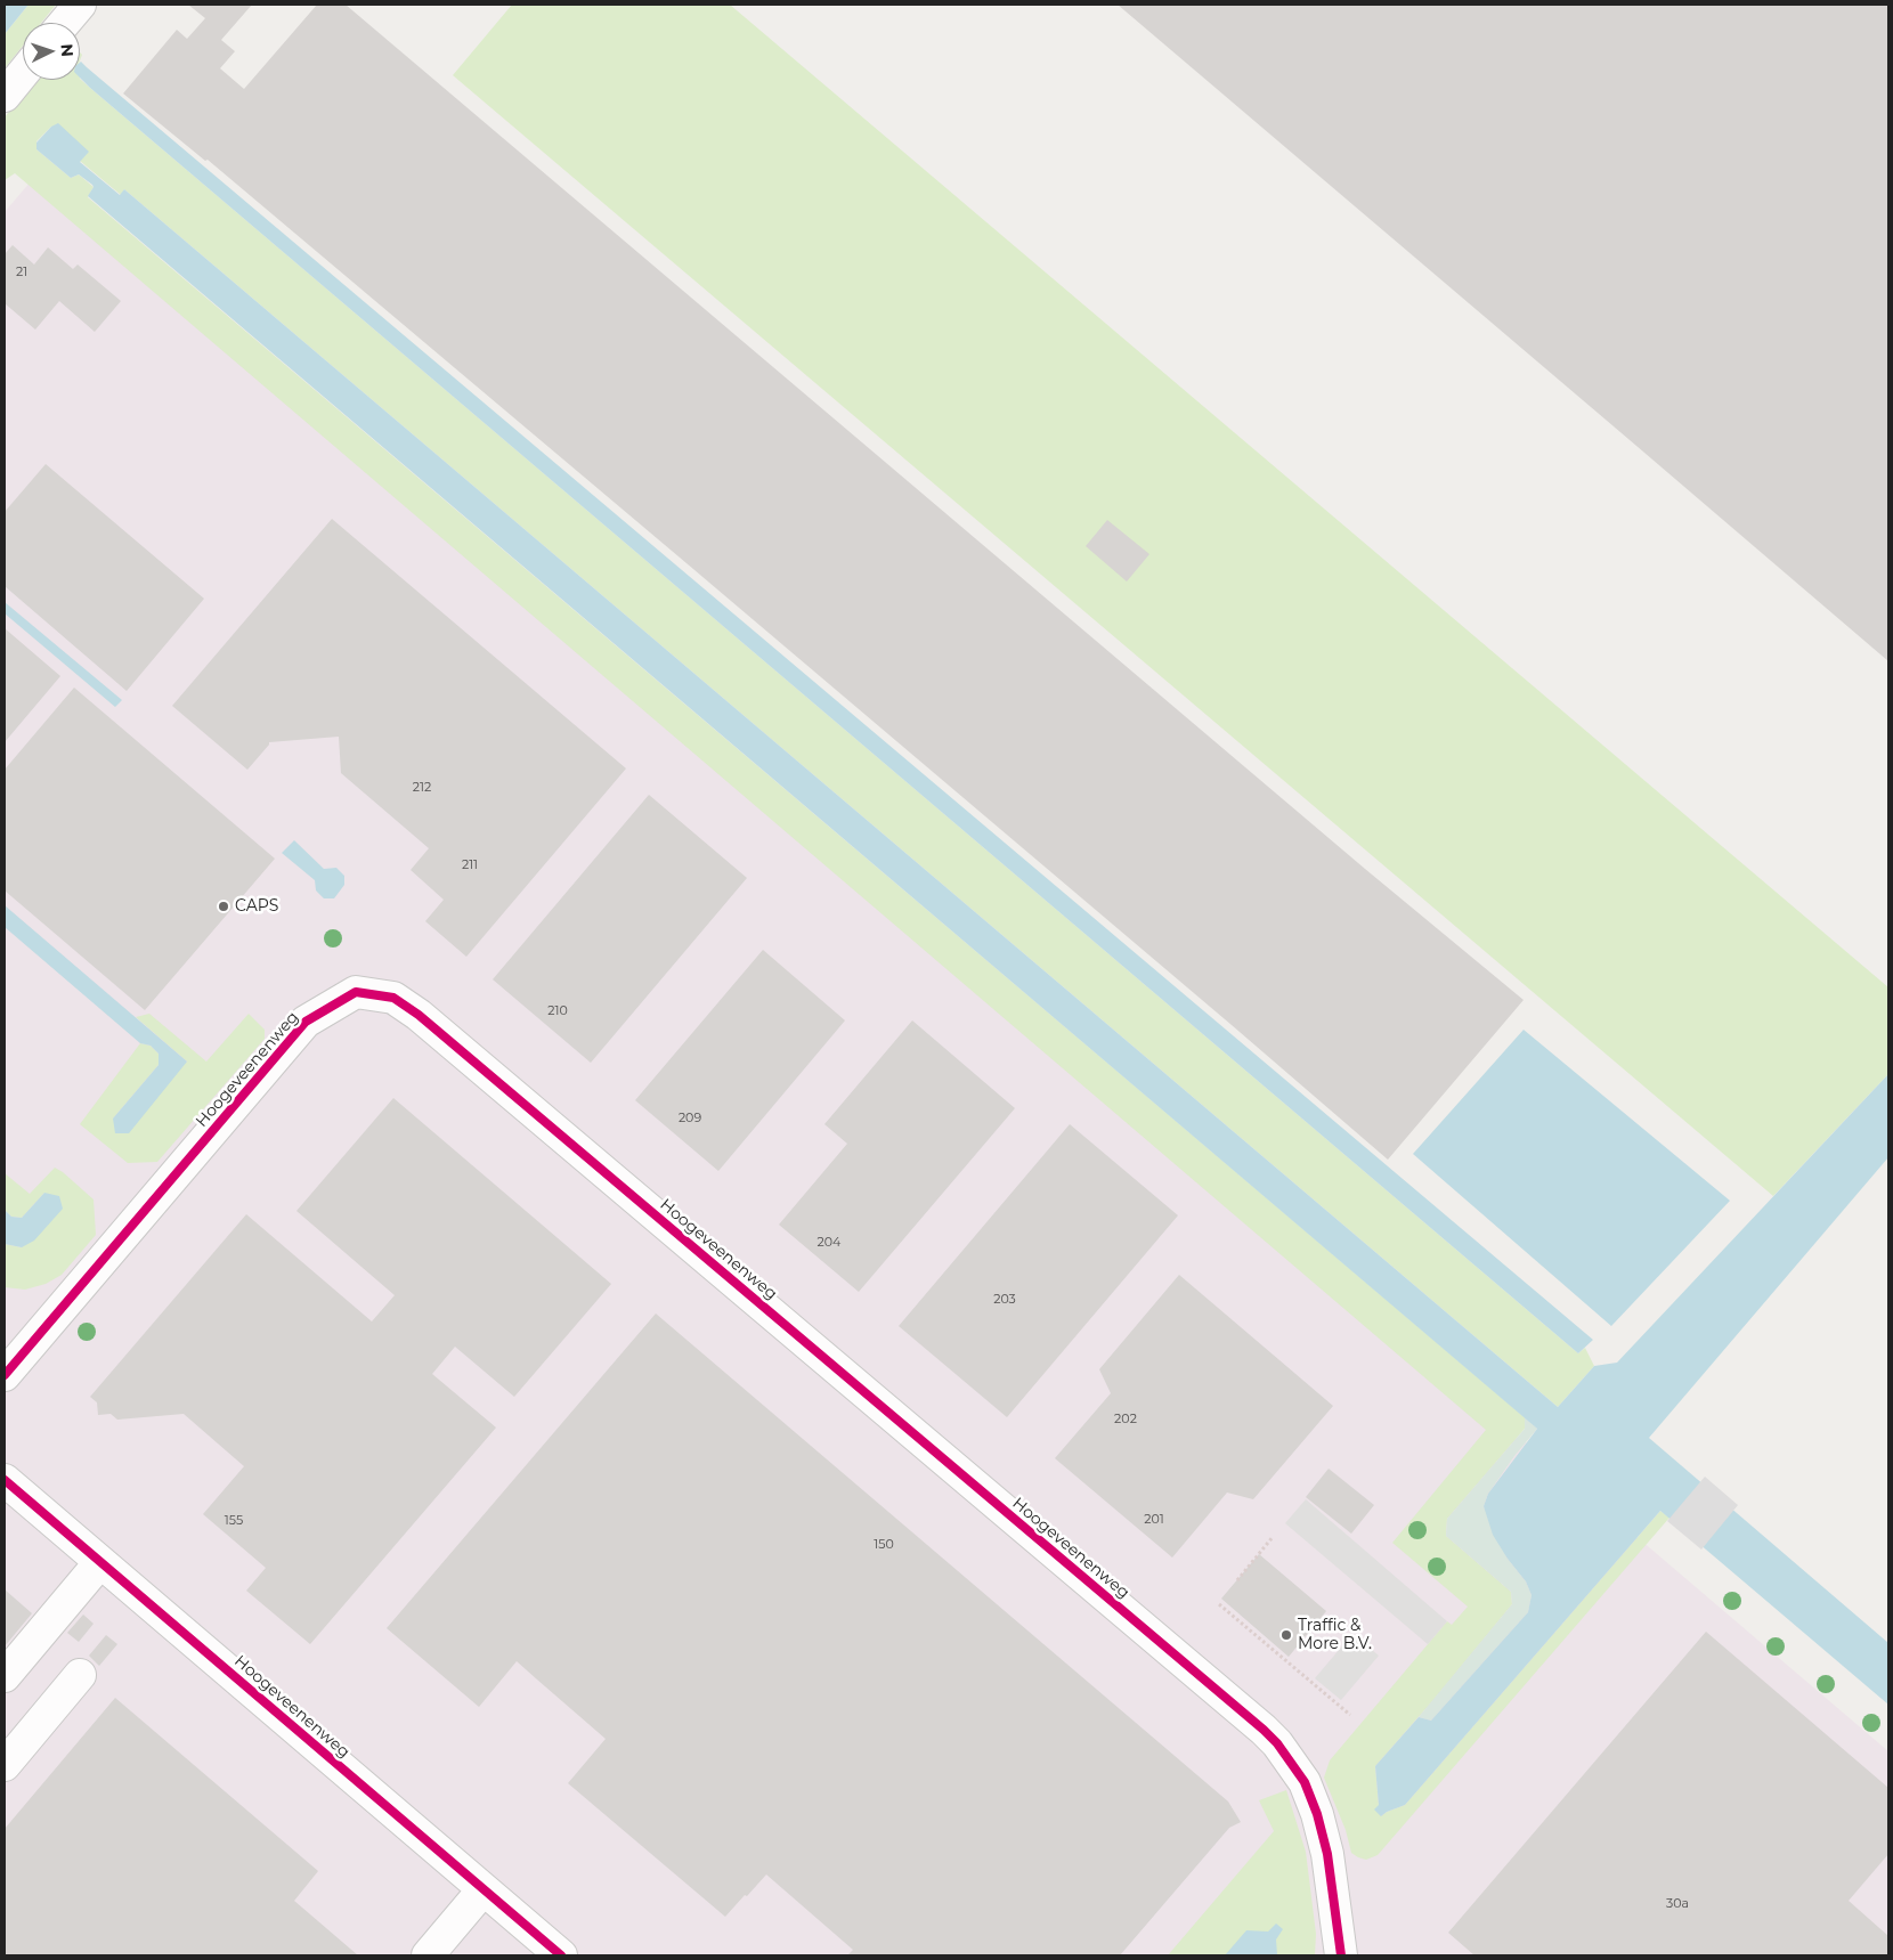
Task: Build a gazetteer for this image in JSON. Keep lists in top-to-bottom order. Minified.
{"streets":{"street":["Hoogeveenenweg"]},"places":["CAPS","Traffic & More B.V."],"house_numbers":["21","212","211","210","209","204","203","202","201","155","150","30a"],"north":"right"}
